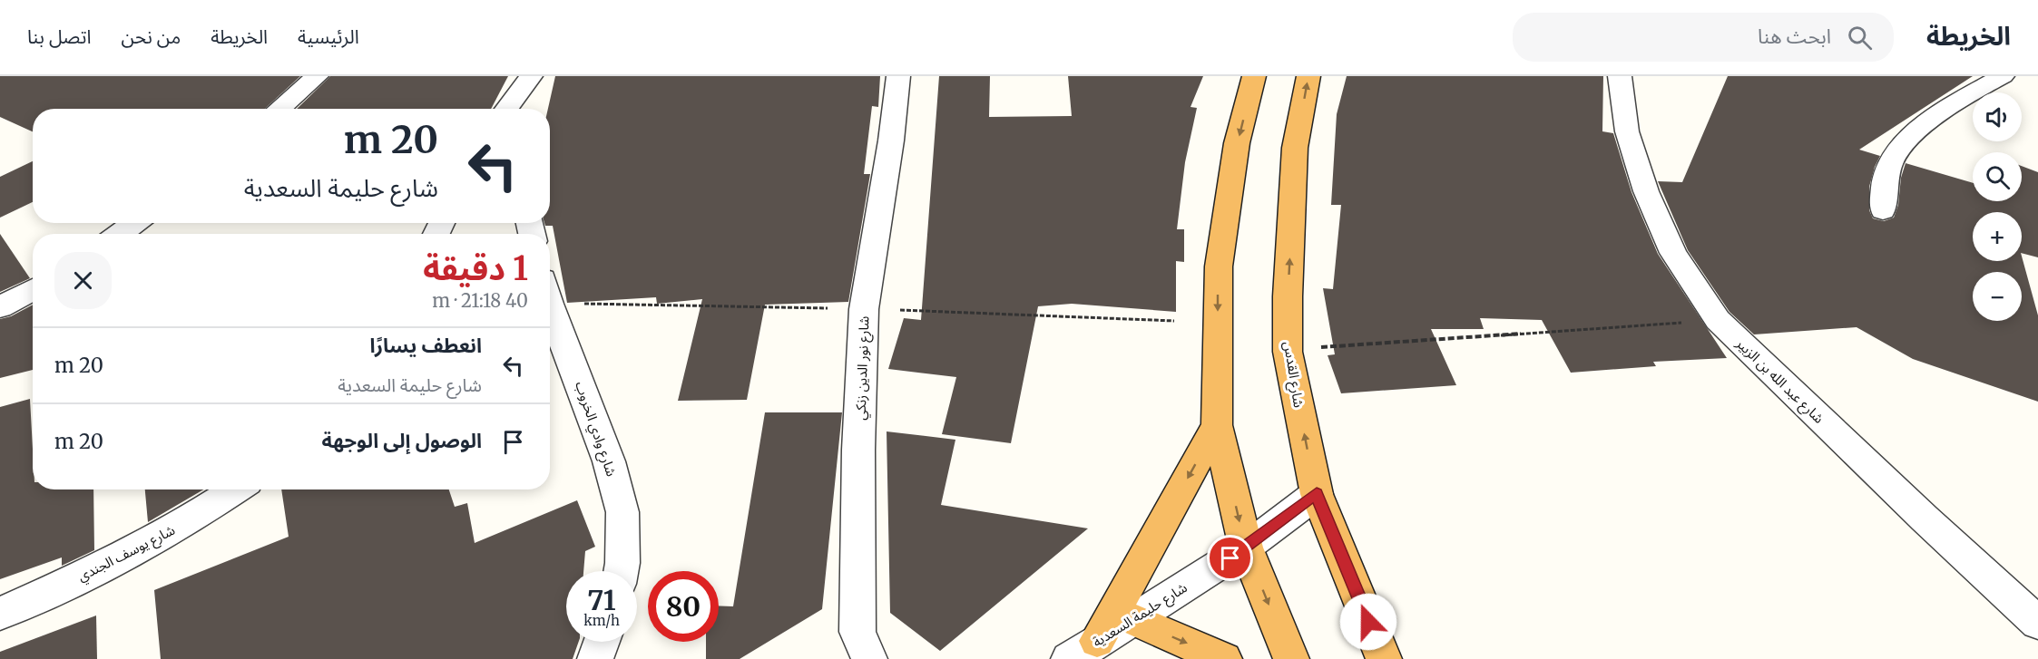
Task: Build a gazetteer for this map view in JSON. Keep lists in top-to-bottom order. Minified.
{"streets":{"highway":["شارع القدس"],"street":["شارع نور الدين زنكي","شارع عبد الله بن الزبير","شارع وادي الخروب","شارع يوسف الجندي","شارع حليمة السعدية"]},"crossings":[["شارع القدس","شارع حليمة السعدية"]],"page":{"header":"الخريطة","search":"ابحث هنا","nav":["الرئيسية","الخريطة","من نحن","اتصل بنا"],"map_buttons":["+","−"],"turn":["20 m","شارع حليمة السعدية"],"heading":["1 دقيقة","40 m · 21:18"],"list":[{"name":"انعطف يسارًا","note":"شارع حليمة السعدية","value":"20 m"},{"name":"الوصول إلى الوجهة","value":"20 m"}],"speed":"71 km/h","limit":"80"}}
